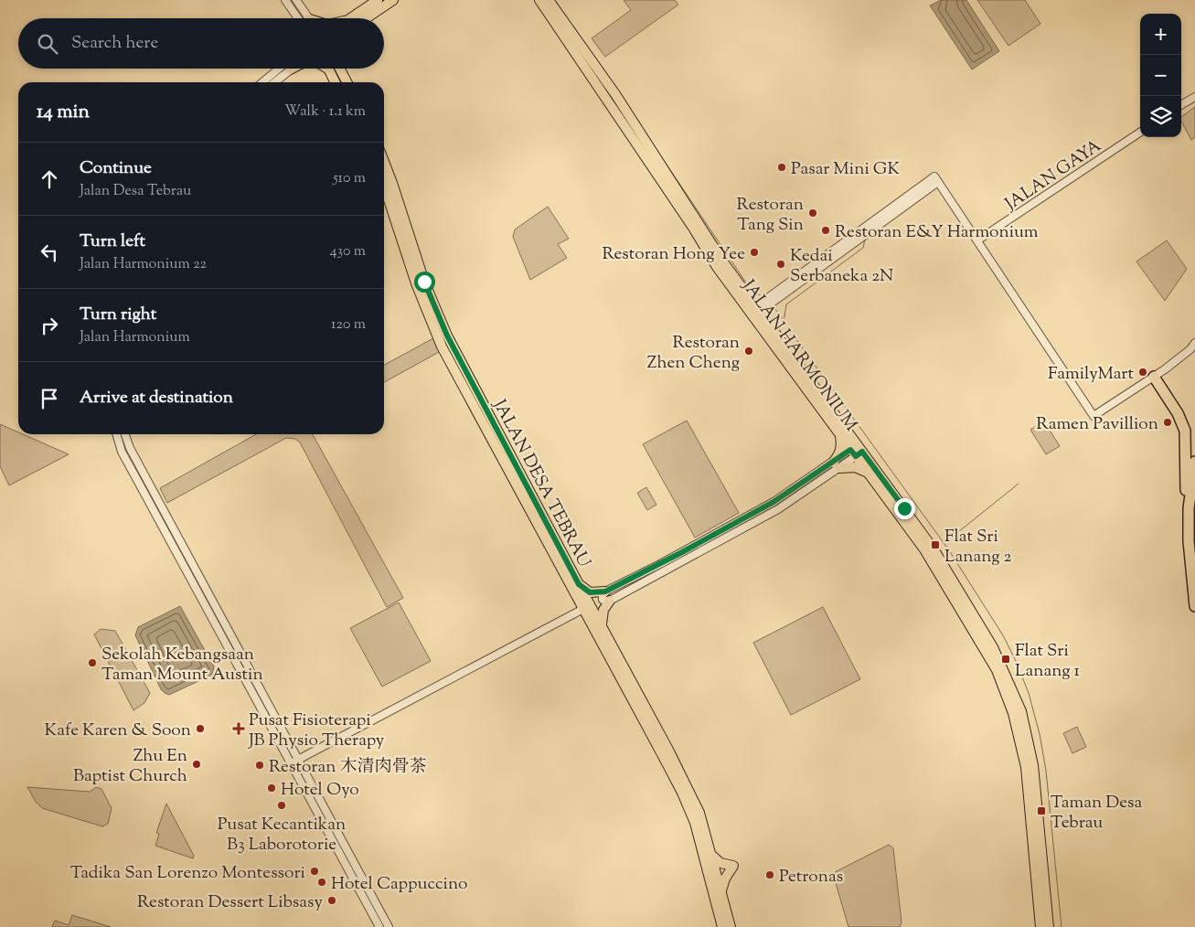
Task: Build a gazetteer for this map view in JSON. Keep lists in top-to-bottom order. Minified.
{"streets":{"main road":["JALAN HARMONIUM","JALAN DESA TEBRAU"],"street":["JALAN GAYA"]},"places":{"other":["Pasar Mini GK","Restoran Tang Sin","Restoran E&Y Harmonium","Restoran Hong Yee","Kedai Serbaneka 2N","Restoran Zhen Cheng","FamilyMart","Ramen Pavillion","Sekolah Kebangsaan Taman Mount Austin","Kafe Karen & Soon","Zhu En Baptist Church","Restoran 木清肉骨茶","Hotel Oyo","Pusat Kecantikan B3 Laborotorie","Tadika San Lorenzo Montessori","Petronas","Hotel Cappuccino","Restoran Dessert Libsasy"],"transit":["Flat Sri Lanang 2","Flat Sri Lanang 1","Taman Desa Tebrau"],"health":["Pusat Fisioterapi JB Physio Therapy"]},"page":{"map_buttons":["+","−"],"search":"Search here","heading":["14 min","Walk · 1.1 km"],"list":[["Continue","Jalan Desa Tebrau","510 m"],["Turn left","Jalan Harmonium 22","430 m"],["Turn right","Jalan Harmonium","120 m"],"Arrive at destination"]}}
